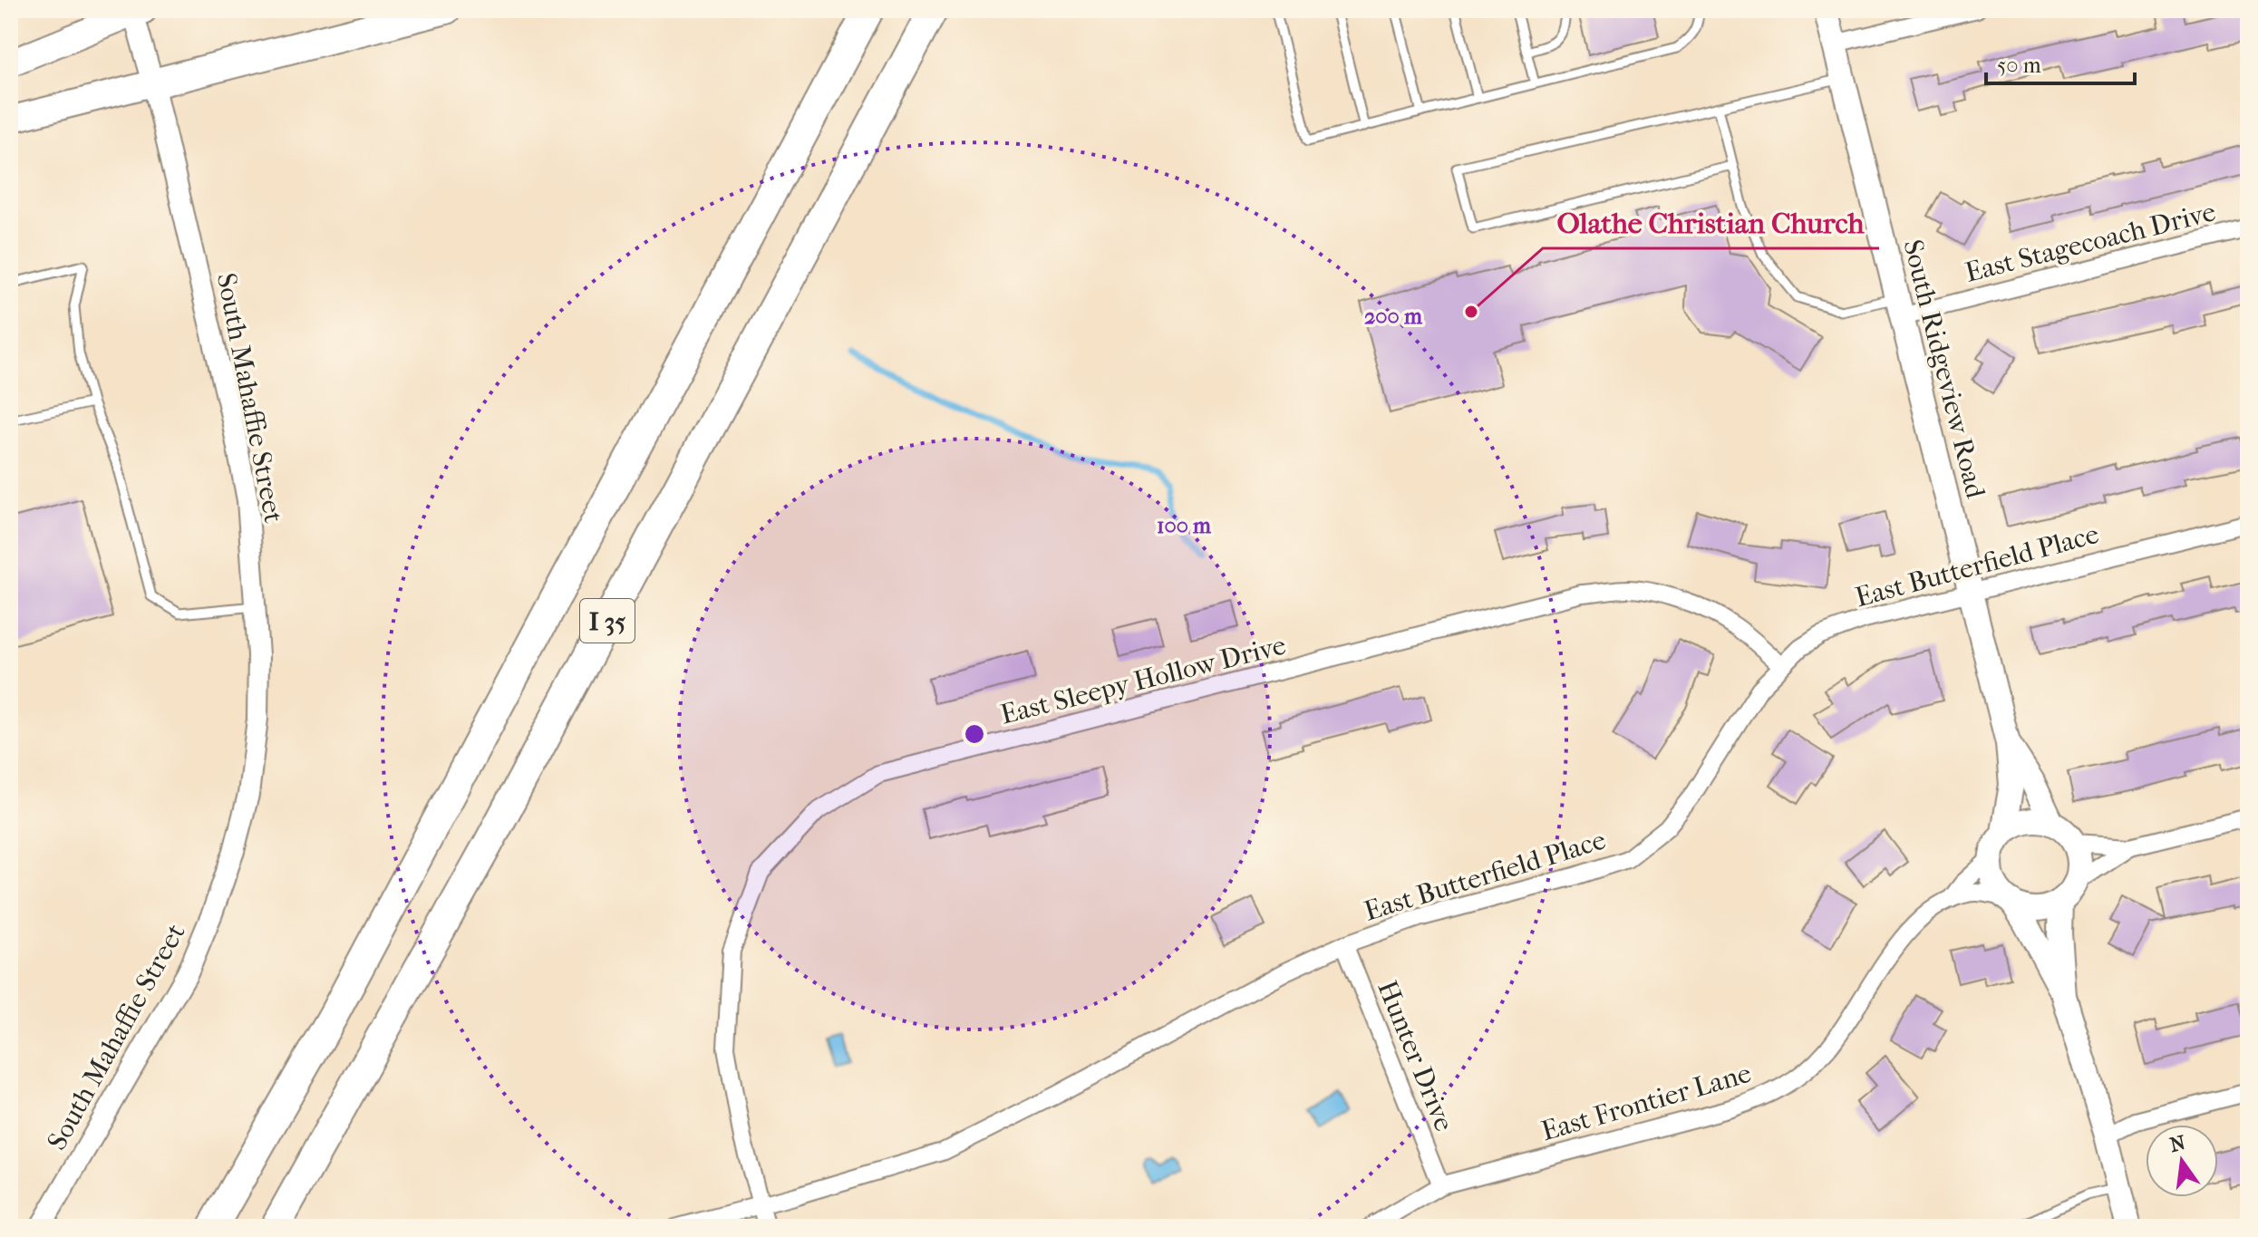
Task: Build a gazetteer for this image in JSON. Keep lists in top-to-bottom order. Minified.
{"streets":{"highway":["I 35"],"main road":["South Ridgeview Road"],"street":["East Stagecoach Drive","South Mahaffie Street","East Butterfield Place","East Sleepy Hollow Drive","Hunter Drive","East Frontier Lane"]},"crossings":[["East Stagecoach Drive","South Ridgeview Road"],["South Ridgeview Road","East Butterfield Place"],["East Butterfield Place","East Sleepy Hollow Drive"],["East Butterfield Place","Hunter Drive"],["Hunter Drive","East Frontier Lane"]],"places":["Olathe Christian Church"],"scale_bar":"50 m","north":"top","rings":["200 m","100 m"]}
